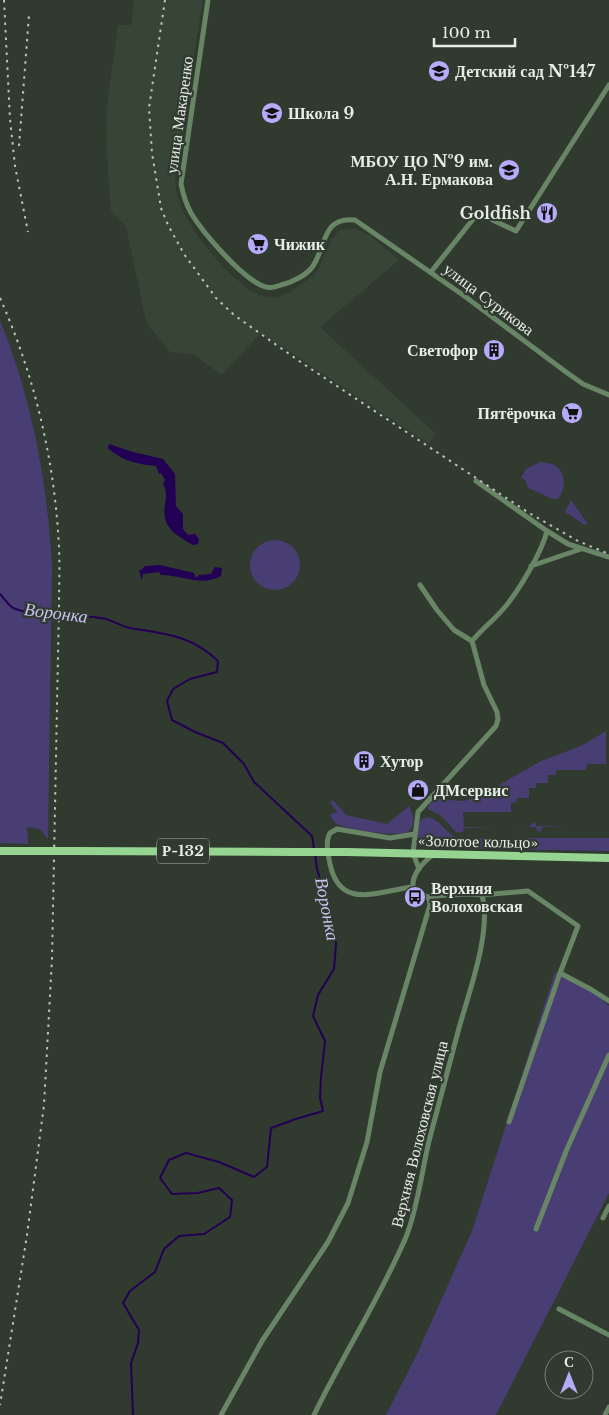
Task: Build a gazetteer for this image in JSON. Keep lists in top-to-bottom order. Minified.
{"streets":{"main road":["«Золотое кольцо»","Р-132"],"street":["улица Макаренко","улица Сурикова","Верхняя Волоховская улица"]},"crossings":[["улица Макаренко","улица Сурикова"]],"water":["Воронка"],"places":{"school or university":["Детский сад №147","Школа 9","МБОУ ЦО №9 им. А.Н. Ермакова"],"restaurant":["Goldfish"],"supermarket":["Чижик","Пятёрочка"],"building":["Светофор","Хутор"],"shop":["ДМсервис"],"bus stop":["Верхняя Волоховская"]},"scale_bar":"100 m","north":"top"}
